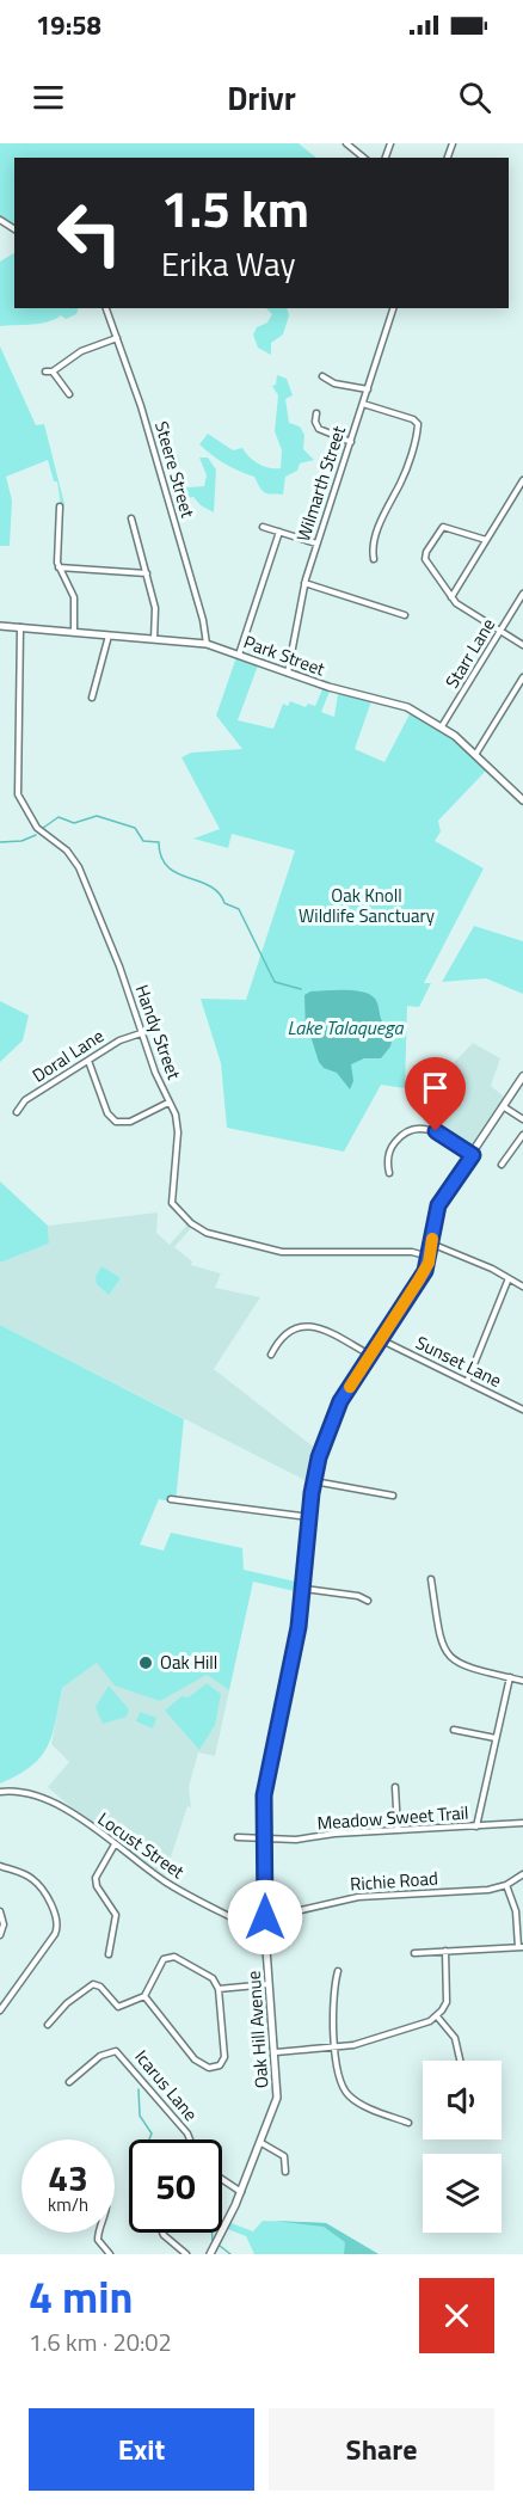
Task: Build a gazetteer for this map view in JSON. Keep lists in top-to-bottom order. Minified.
{"streets":{"main road":["Park Street","Oak Hill Avenue"],"street":["Steere Street","Wilmarth Street","Starr Lane","Handy Street","Doral Lane","Sunset Lane","Meadow Sweet Trail","Locust Street","Richie Road","Icarus Lane"]},"crossings":[["Steere Street","Park Street"],["Wilmarth Street","Park Street"],["Starr Lane","Park Street"],["Park Street","Handy Street"],["Handy Street","Doral Lane"],["Handy Street","Oak Hill Avenue"],["Sunset Lane","Oak Hill Avenue"],["Meadow Sweet Trail","Oak Hill Avenue"],["Locust Street","Oak Hill Avenue"],["Richie Road","Oak Hill Avenue"]],"water":["Lake Talaquega"],"parks":["Oak Knoll Wildlife Sanctuary"],"places":["Oak Hill"],"page":{"status":"19:58","header":"Drivr","turn":["1.5 km","Erika Way"],"speed":"43 km/h","limit":"50","heading":["4 min","1.6 km · 20:02"],"buttons":["Exit","Share"]}}
